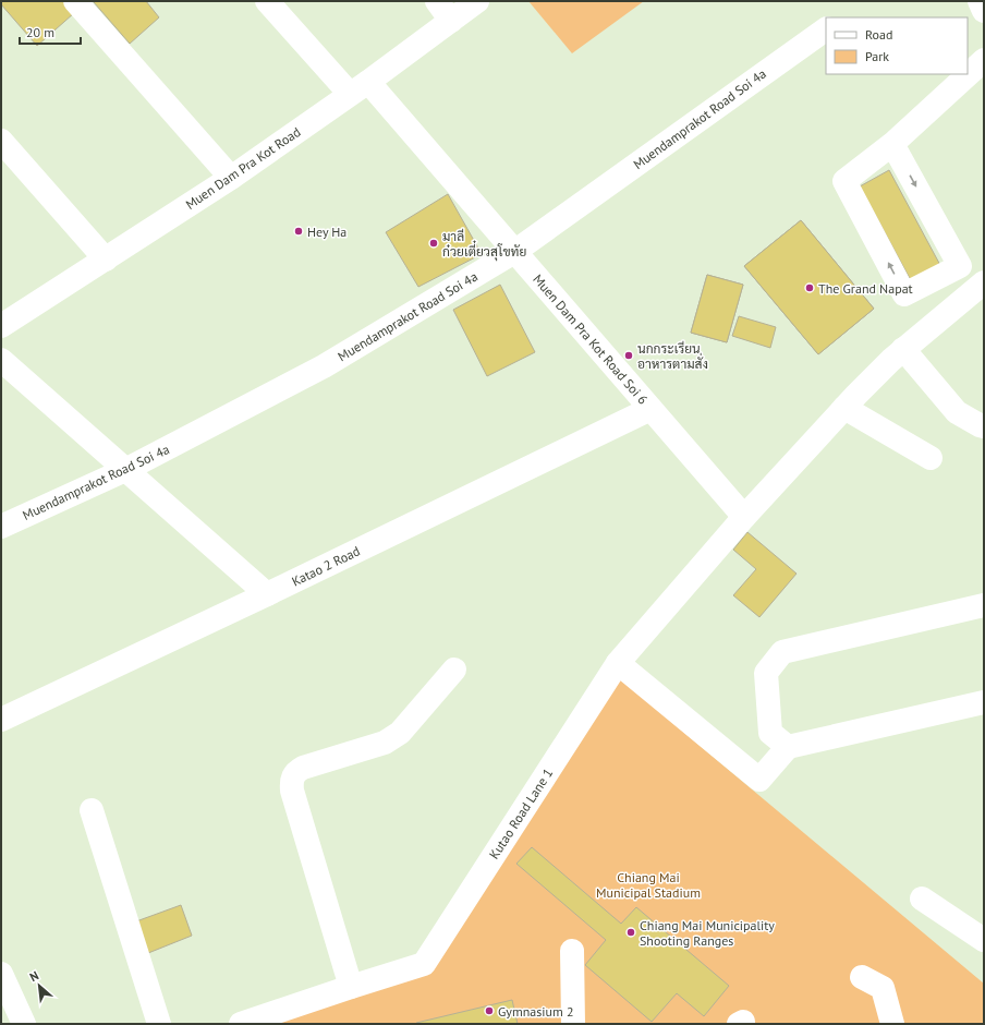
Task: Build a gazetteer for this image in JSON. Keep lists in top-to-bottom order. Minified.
{"streets":{"street":["Muendamprakot Road Soi 4a","Muen Dam Pra Kot Road","Muen Dam Pra Kot Road Soi 6","Katao 2 Road","Kutao Road Lane 1"]},"crossings":[["Muendamprakot Road Soi 4a","Muen Dam Pra Kot Road Soi 6"],["Muen Dam Pra Kot Road","Muen Dam Pra Kot Road Soi 6"],["Muen Dam Pra Kot Road Soi 6","Katao 2 Road"],["Muen Dam Pra Kot Road Soi 6","Kutao Road Lane 1"]],"parks":["Chiang Mai Municipal Stadium"],"places":["Hey Ha","มาลี ก๋วยเตี๋ยวสุโขทัย","The Grand Napat","นกกระเรียน อาหารตามสั่ง","Chiang Mai Municipality Shooting Ranges","Gymnasium 2"],"legend":["Road","Park"],"scale_bar":"20 m","north":"top left"}
